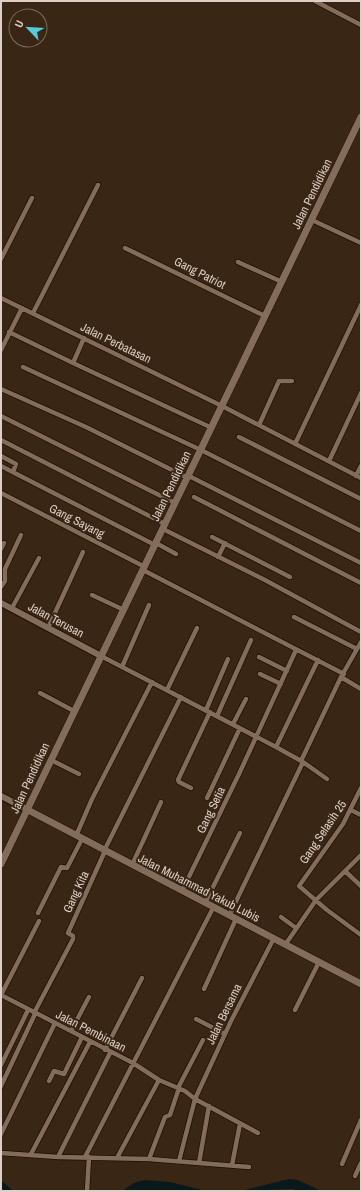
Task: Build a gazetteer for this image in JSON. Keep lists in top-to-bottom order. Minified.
{"streets":{"main road":["Jalan Pendidikan","Jalan Muhammad Yakub Lubis"],"street":["Gang Patriot","Jalan Perbatasan","Gang Sayang","Jalan Terusan","Gang Setia","Gang Selasih 25","Gang Kita","Jalan Bersama","Jalan Pembinaan"]},"crossings":[["Jalan Pendidikan","Gang Patriot"],["Jalan Pendidikan","Jalan Perbatasan"],["Jalan Pendidikan","Gang Sayang"],["Jalan Pendidikan","Jalan Terusan"],["Jalan Pendidikan","Jalan Muhammad Yakub Lubis"],["Gang Sayang","Gang Setia"],["Gang Setia","Jalan Muhammad Yakub Lubis"],["Jalan Muhammad Yakub Lubis","Gang Kita"],["Jalan Muhammad Yakub Lubis","Jalan Bersama"],["Gang Kita","Jalan Pembinaan"],["Jalan Bersama","Jalan Pembinaan"]],"north":"top left"}
